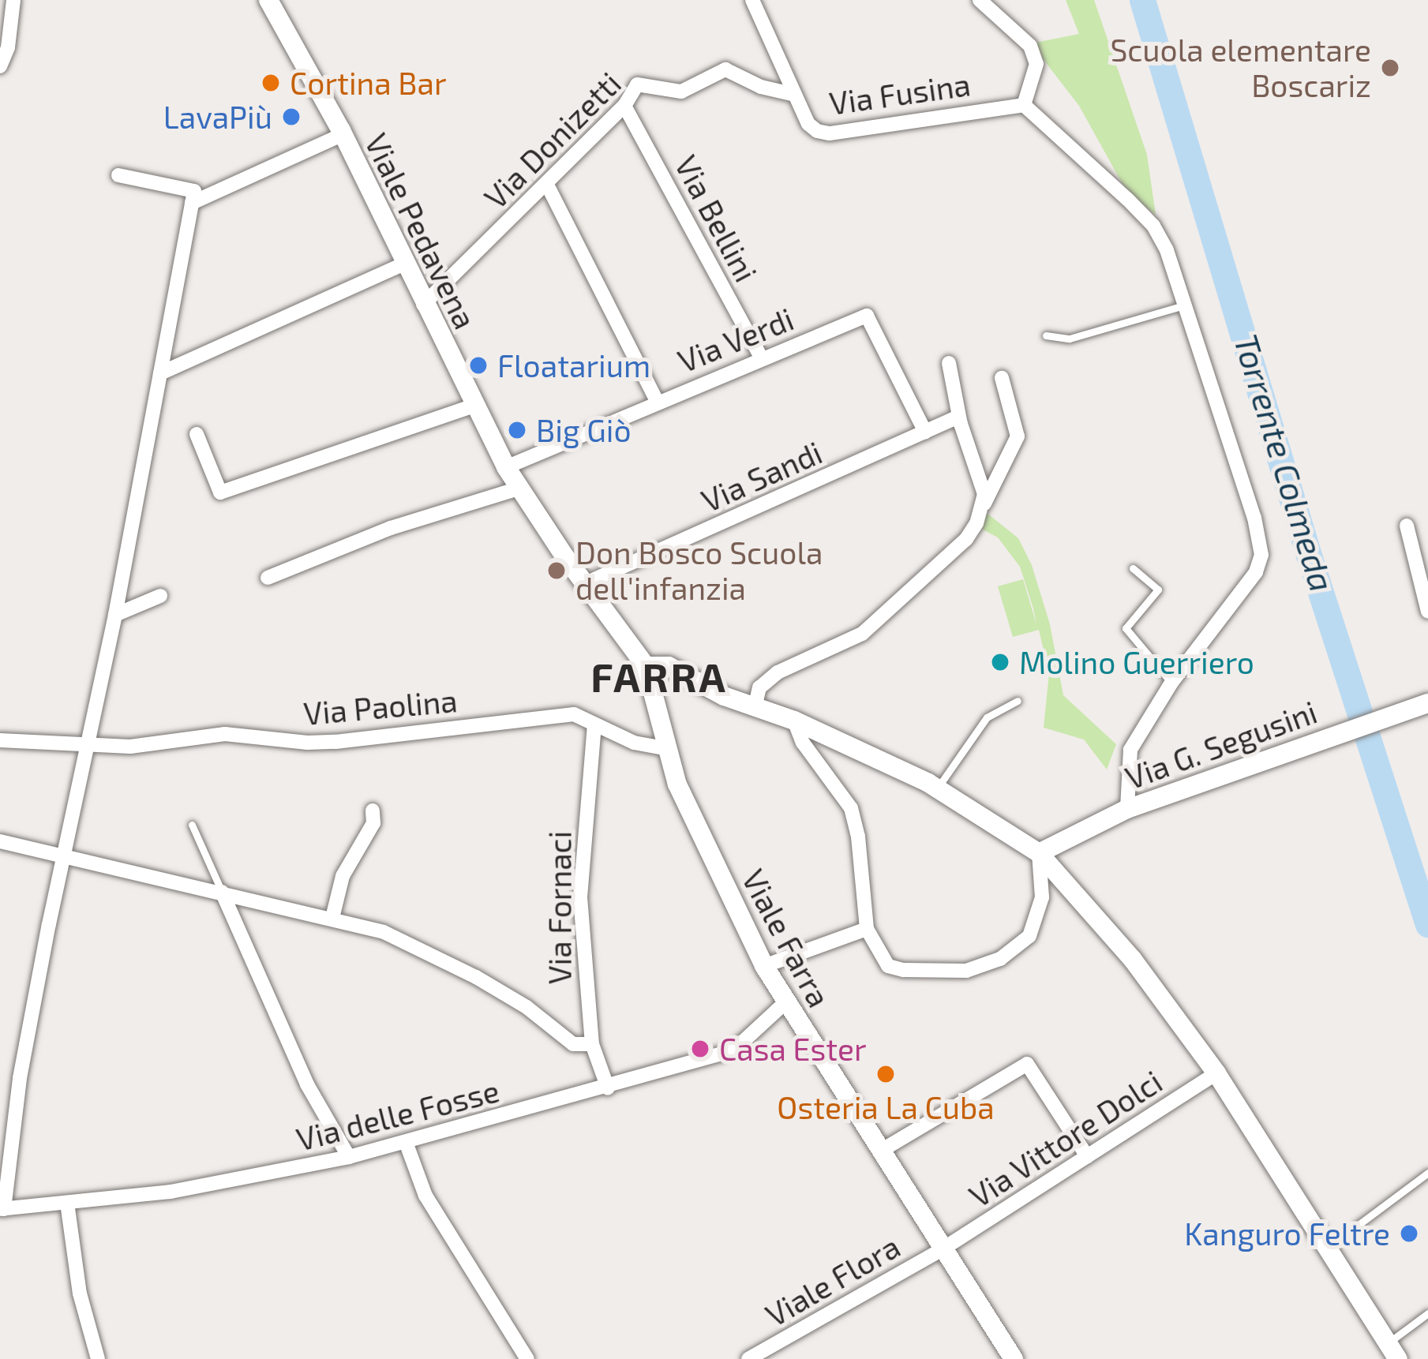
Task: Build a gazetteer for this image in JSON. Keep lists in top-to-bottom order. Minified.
{"streets":{"main road":["Viale Pedavena","Via G. Segusini","Viale Farra"],"street":["Via Fusina","Via Donizetti","Via Bellini","Via Verdi","Via Sandi","Via Paolina","Via Fornaci","Via delle Fosse","Via Vittore Dolci","Viale Flora"]},"crossings":[["Via Fusina","Via Donizetti"],["Via Donizetti","Via Bellini"],["Via Donizetti","Viale Pedavena"],["Via Bellini","Via Verdi"],["Viale Pedavena","Via Verdi"],["Viale Pedavena","Via Sandi"],["Viale Pedavena","Viale Farra"],["Via Verdi","Via Sandi"],["Via Paolina","Via Fornaci"],["Via Paolina","Viale Farra"],["Via Fornaci","Via delle Fosse"],["Viale Farra","Via delle Fosse"],["Viale Farra","Via Vittore Dolci"],["Viale Farra","Viale Flora"],["Via Vittore Dolci","Viale Flora"]],"districts":["FARRA"],"water":["Torrente Colmeda"],"places":["Scuola elementare Boscariz","Cortina Bar","LavaPiù","Floatarium","Big Giò","Don Bosco Scuola dell'infanzia","Molino Guerriero","Casa Ester","Osteria La Cuba","Kanguro Feltre"]}
